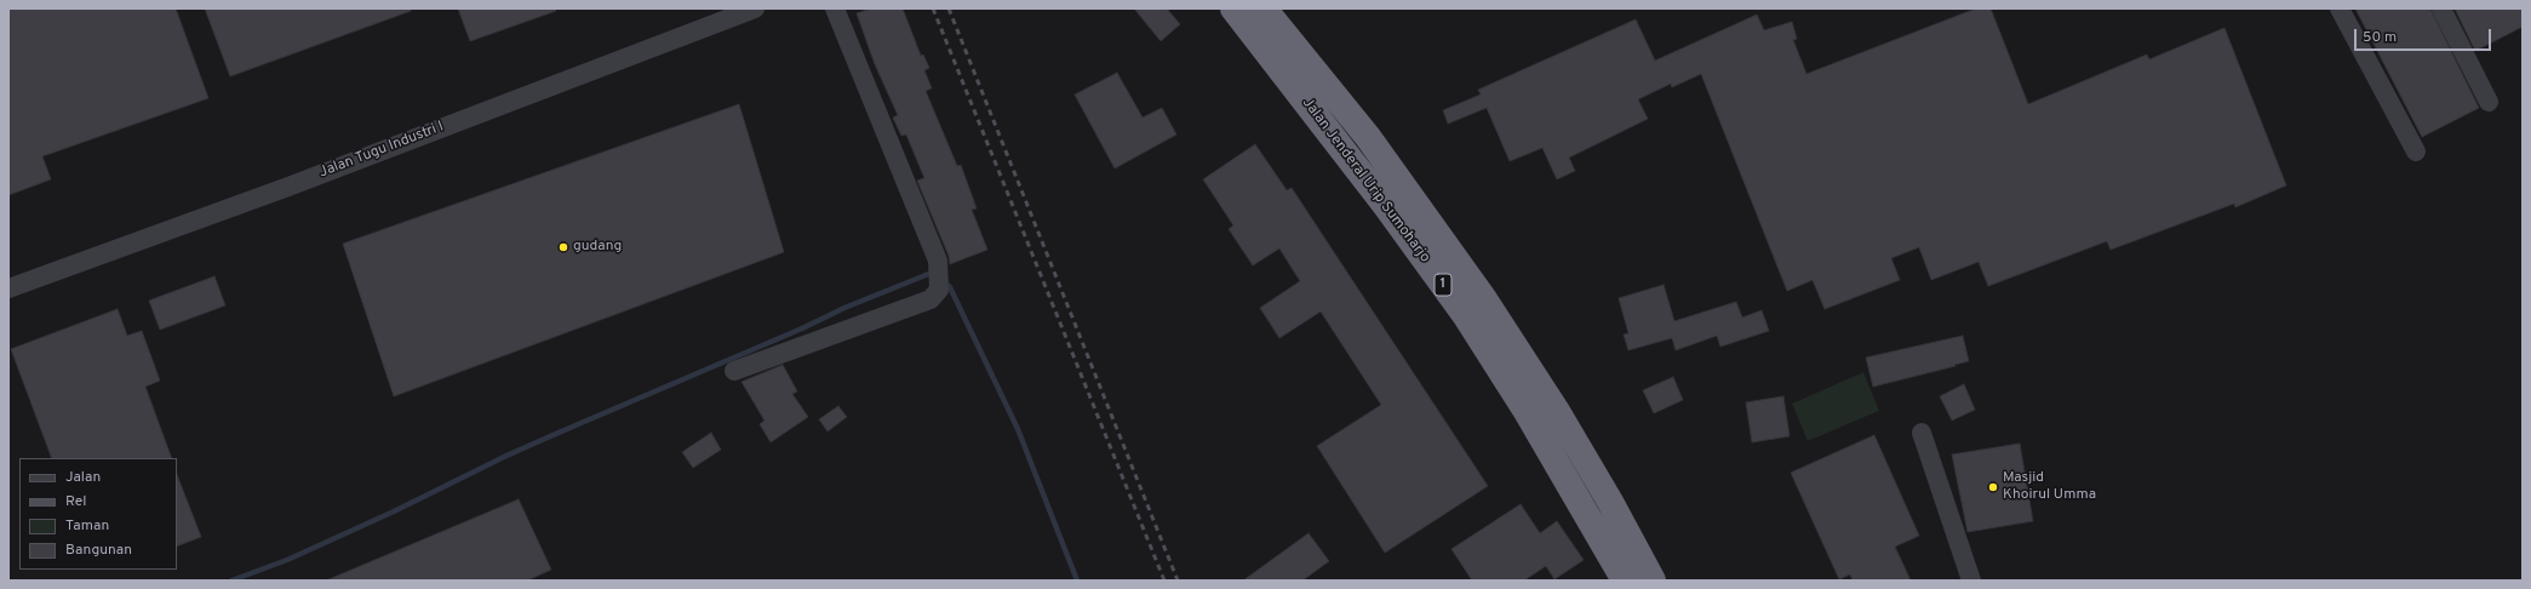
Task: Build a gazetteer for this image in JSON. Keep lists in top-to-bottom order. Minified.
{"streets":{"highway":["Jalan Jenderal Urip Sumoharjo","1"],"street":["Jalan Tugu Industri I"]},"places":["gudang","Masjid Khoirul Umma"],"legend":["Jalan","Rel","Taman","Bangunan"],"scale_bar":"50 m"}
